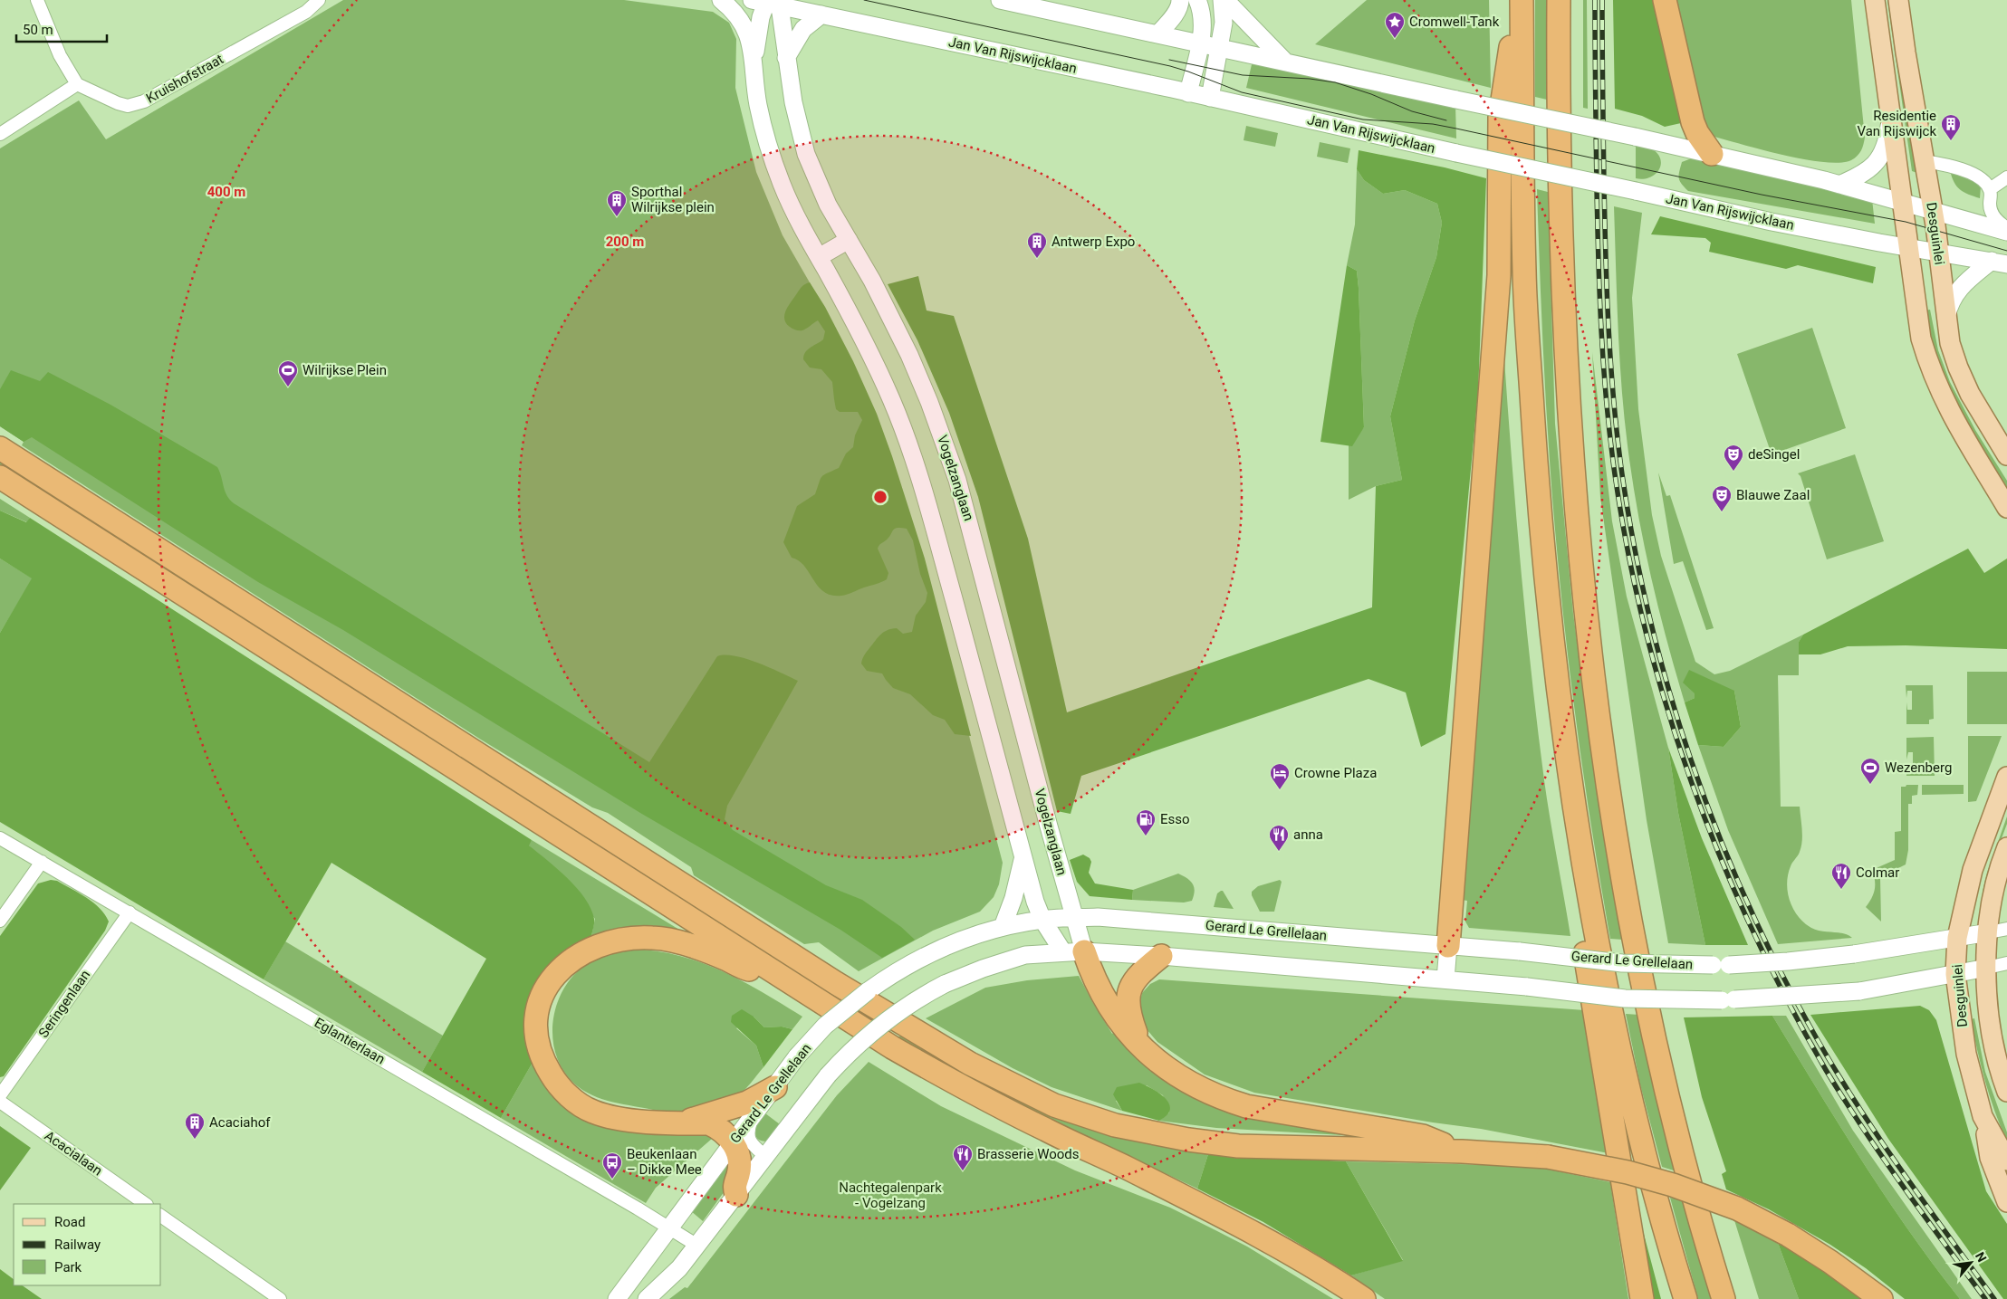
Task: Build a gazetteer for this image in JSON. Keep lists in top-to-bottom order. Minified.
{"streets":{"main road":["Desguinlei"],"street":["Jan Van Rijswijcklaan","Kruishofstraat","Vogelzanglaan","Gerard Le Grellelaan","Seringenlaan","Eglantierlaan","Acacialaan"]},"crossings":[["Jan Van Rijswijcklaan","Desguinlei"],["Jan Van Rijswijcklaan","Vogelzanglaan"],["Desguinlei","Gerard Le Grellelaan"],["Vogelzanglaan","Gerard Le Grellelaan"],["Gerard Le Grellelaan","Eglantierlaan"],["Seringenlaan","Eglantierlaan"]],"parks":["Nachtegalenpark - Vogelzang"],"places":{"place":["Cromwell-Tank"],"building":["Residentie Van Rijswijck","Sporthal Wilrijkse plein","Antwerp Expo","Acaciahof"],"sports":["Wilrijkse Plein","Wezenberg"],"theatre":["deSingel","Blauwe Zaal"],"hotel":["Crowne Plaza"],"fuel station":["Esso"],"restaurant":["anna","Colmar","Brasserie Woods"],"bus stop":["Beukenlaan – Dikke Mee"]},"legend":["Road","Railway","Park"],"scale_bar":"50 m","north":"top right","rings":["400 m","200 m"]}
